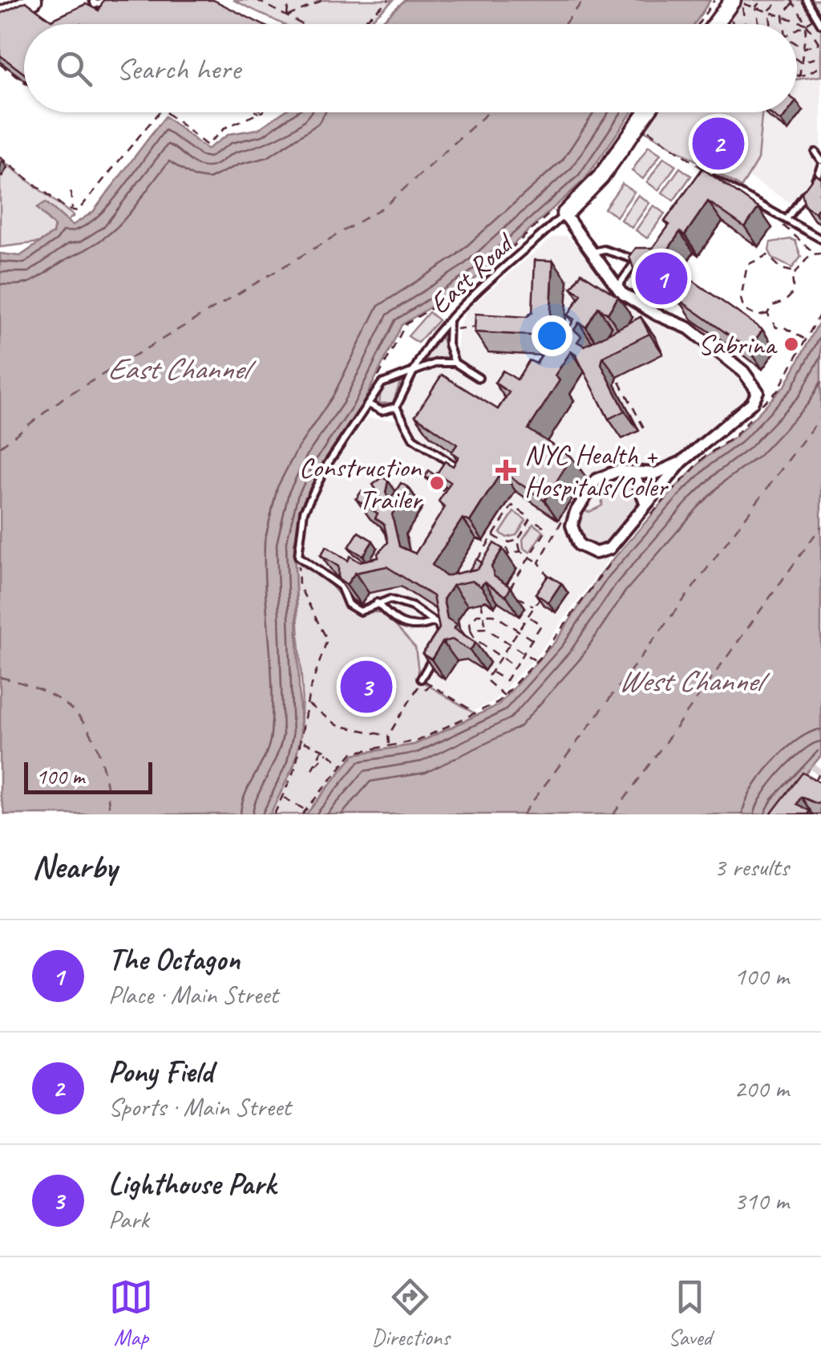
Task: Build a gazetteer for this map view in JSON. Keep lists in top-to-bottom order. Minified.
{"streets":{"lane":["East Road"]},"water":["East Channel","West Channel"],"places":{"other":["Sabrina","Construction Trailer"],"health":["NYC Health + Hospitals/Coler"]},"scale_bar":"100 m","page":{"search":"Search here","pins":["2","1","3"],"scale":"100 m","heading":["Nearby","3 results"],"list":[{"mark":"1","name":"The Octagon","note":"Place · Main Street","value":"100 m"},{"mark":"2","name":"Pony Field","note":"Sports · Main Street","value":"200 m"},{"mark":"3","name":"Lighthouse Park","note":"Park","value":"310 m"}],"nav":["Map","Directions","Saved"]}}
